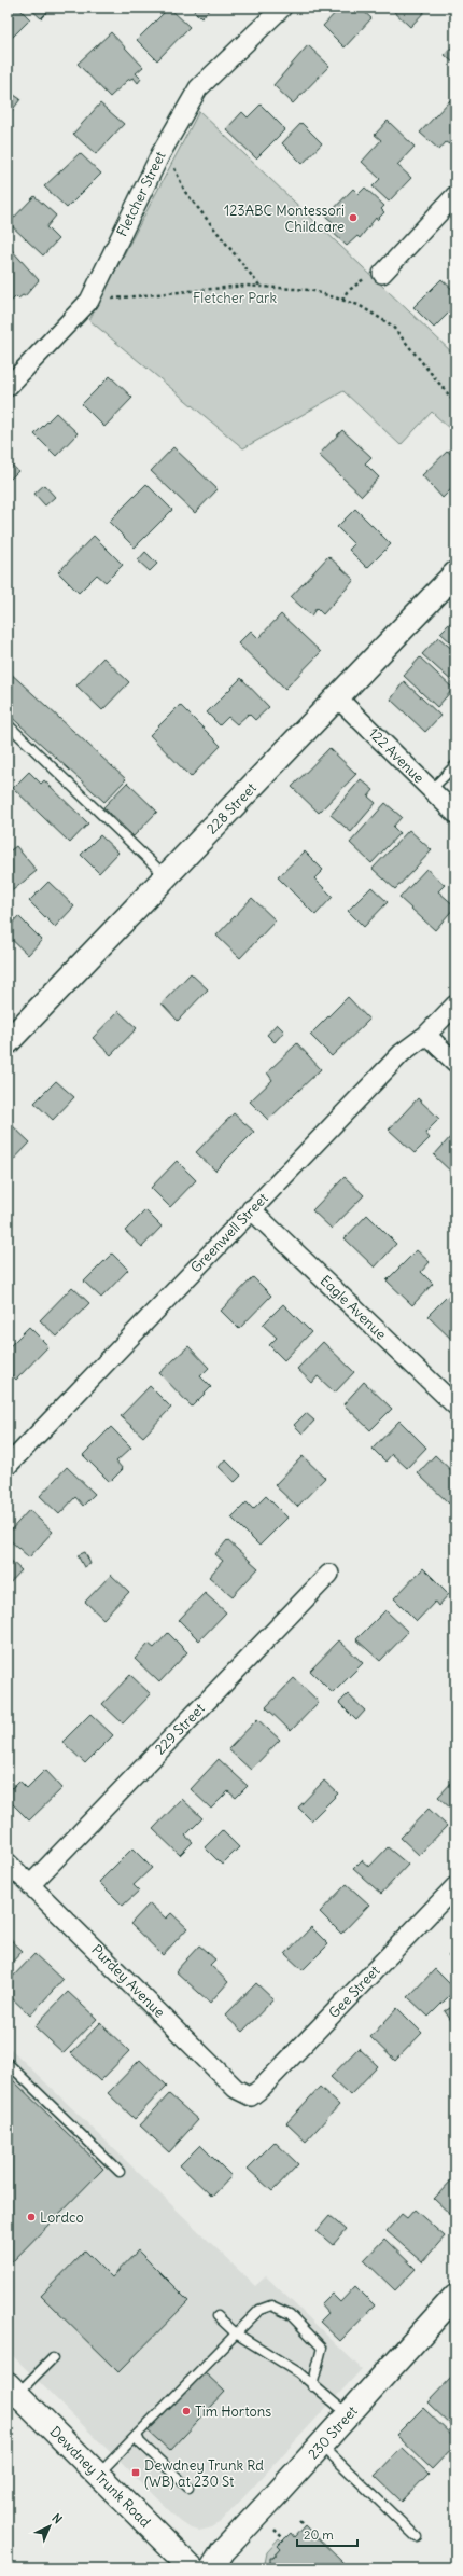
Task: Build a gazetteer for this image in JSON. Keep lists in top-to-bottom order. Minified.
{"streets":{"street":["Fletcher Street","122 Avenue","228 Street","Greenwell Street","Eagle Avenue","229 Street","Purdey Avenue","Gee Street","230 Street","Dewdney Trunk Road"]},"crossings":[["122 Avenue","228 Street"],["Greenwell Street","Eagle Avenue"],["229 Street","Purdey Avenue"],["Purdey Avenue","Gee Street"]],"parks":["Fletcher Park"],"places":{"other":["123ABC Montessori Childcare","Lordco","Tim Hortons"],"transit":["Dewdney Trunk Rd (WB) at 230 St"]},"scale_bar":"20 m","north":"top right"}
